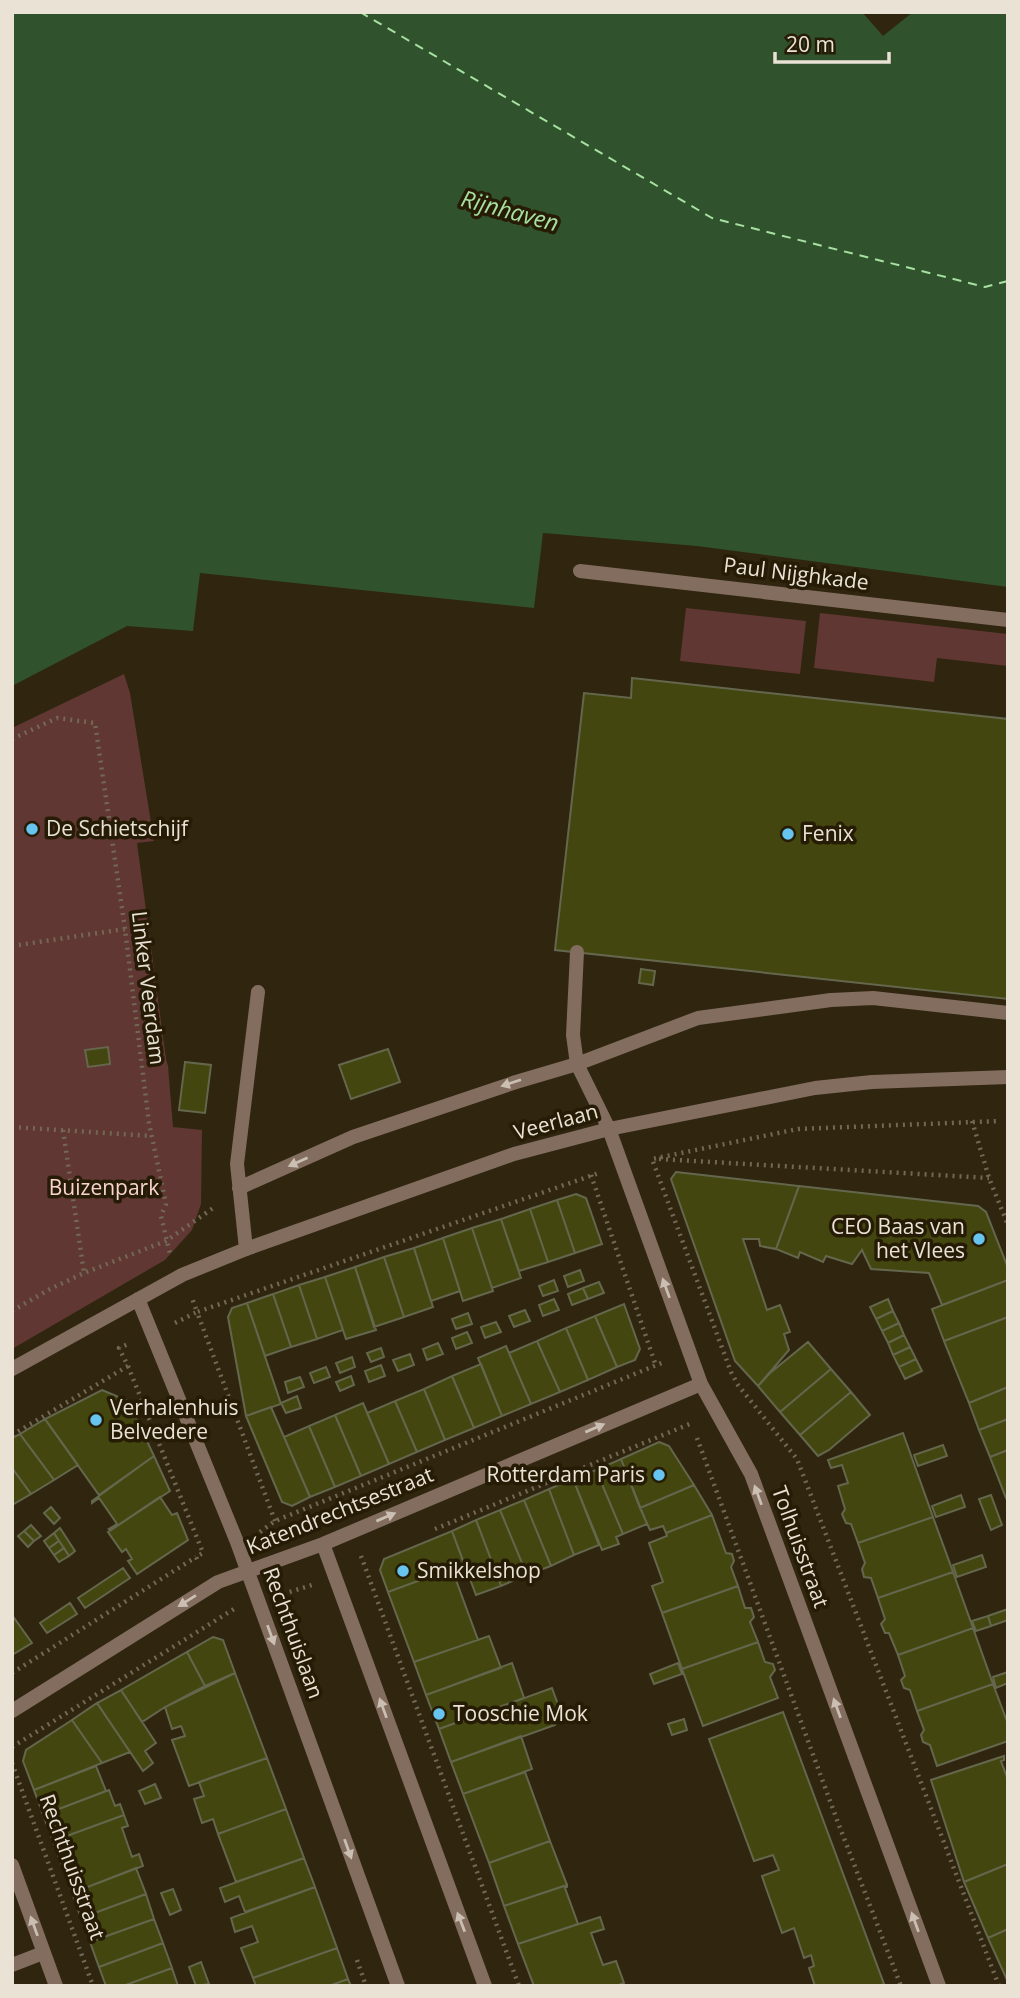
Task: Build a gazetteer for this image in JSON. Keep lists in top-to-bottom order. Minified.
{"streets":{"street":["Paul Nijghkade","Veerlaan","Katendrechtsestraat","Tolhuisstraat","Rechthuislaan"],"path":["Linker Veerdam","Rechthuisstraat"]},"crossings":[["Veerlaan","Tolhuisstraat"],["Veerlaan","Rechthuislaan"],["Katendrechtsestraat","Tolhuisstraat"],["Katendrechtsestraat","Rechthuislaan"]],"one_way":["Tolhuisstraat"],"water":["Rijnhaven"],"parks":["Buizenpark"],"places":["De Schietschijf","Fenix","CEO Baas van het Vlees","Verhalenhuis Belvedere","Rotterdam Paris","Smikkelshop","Tooschie Mok"],"scale_bar":"20 m"}
